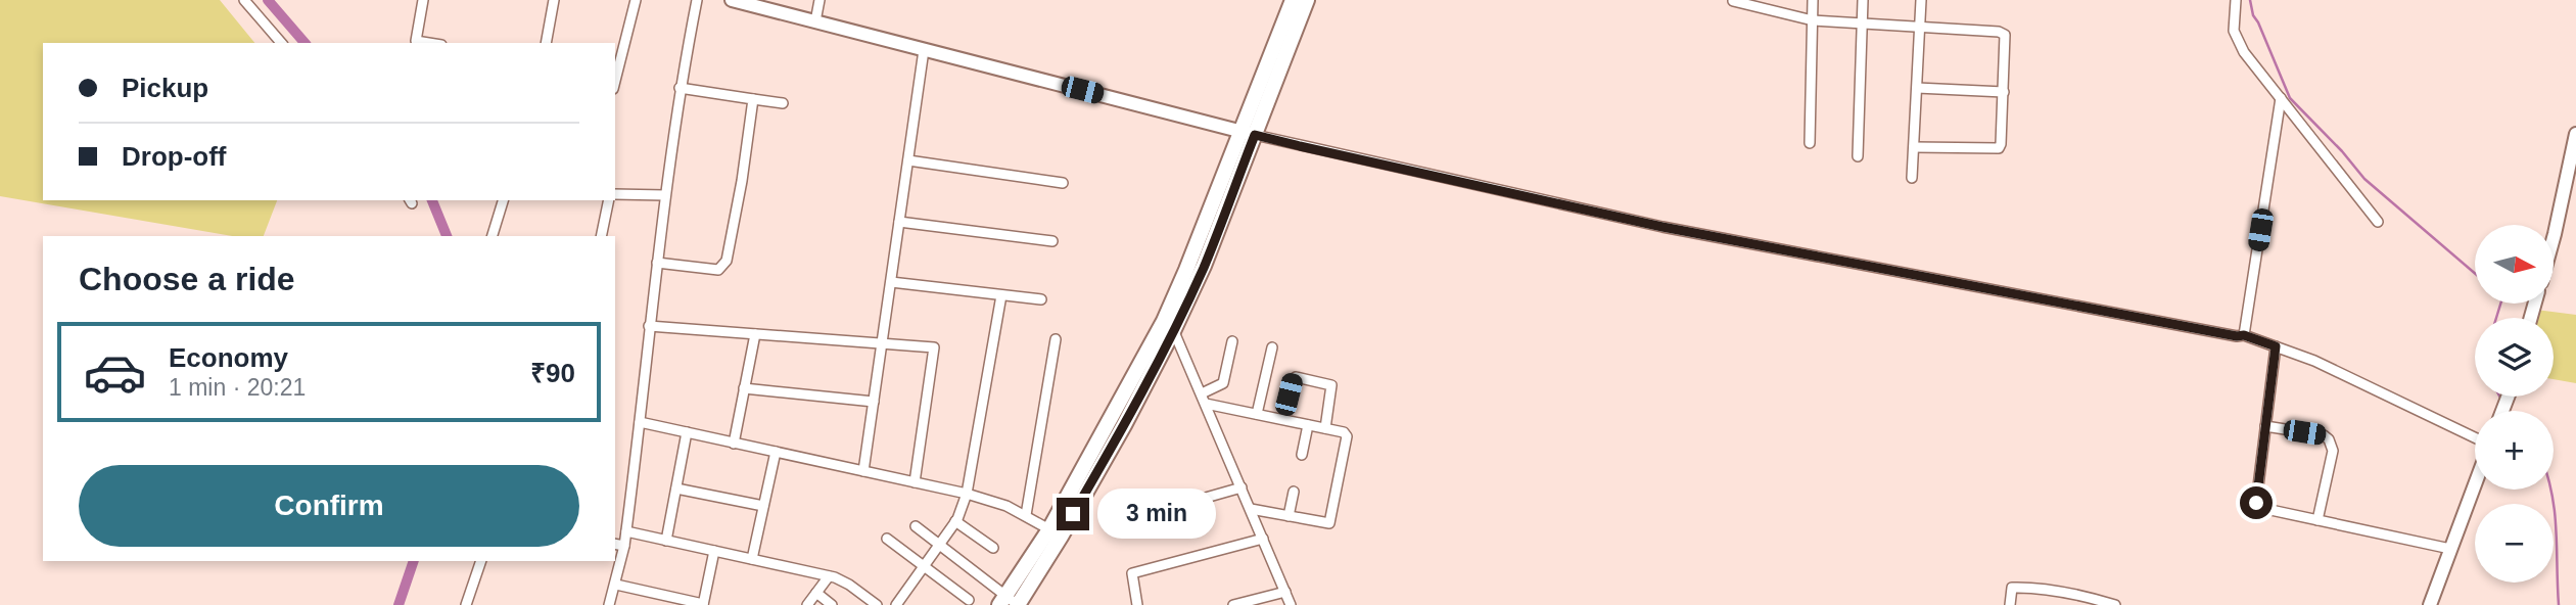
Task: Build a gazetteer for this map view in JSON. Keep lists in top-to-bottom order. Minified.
{"north":"right","page":{"banner":["Pickup","Drop-off"],"map_buttons":["+","−"],"heading":"Choose a ride","list":[{"name":"Economy","note":"1 min · 20:21","value":"₹90"}],"buttons":"Confirm","bubble":"3 min"}}
